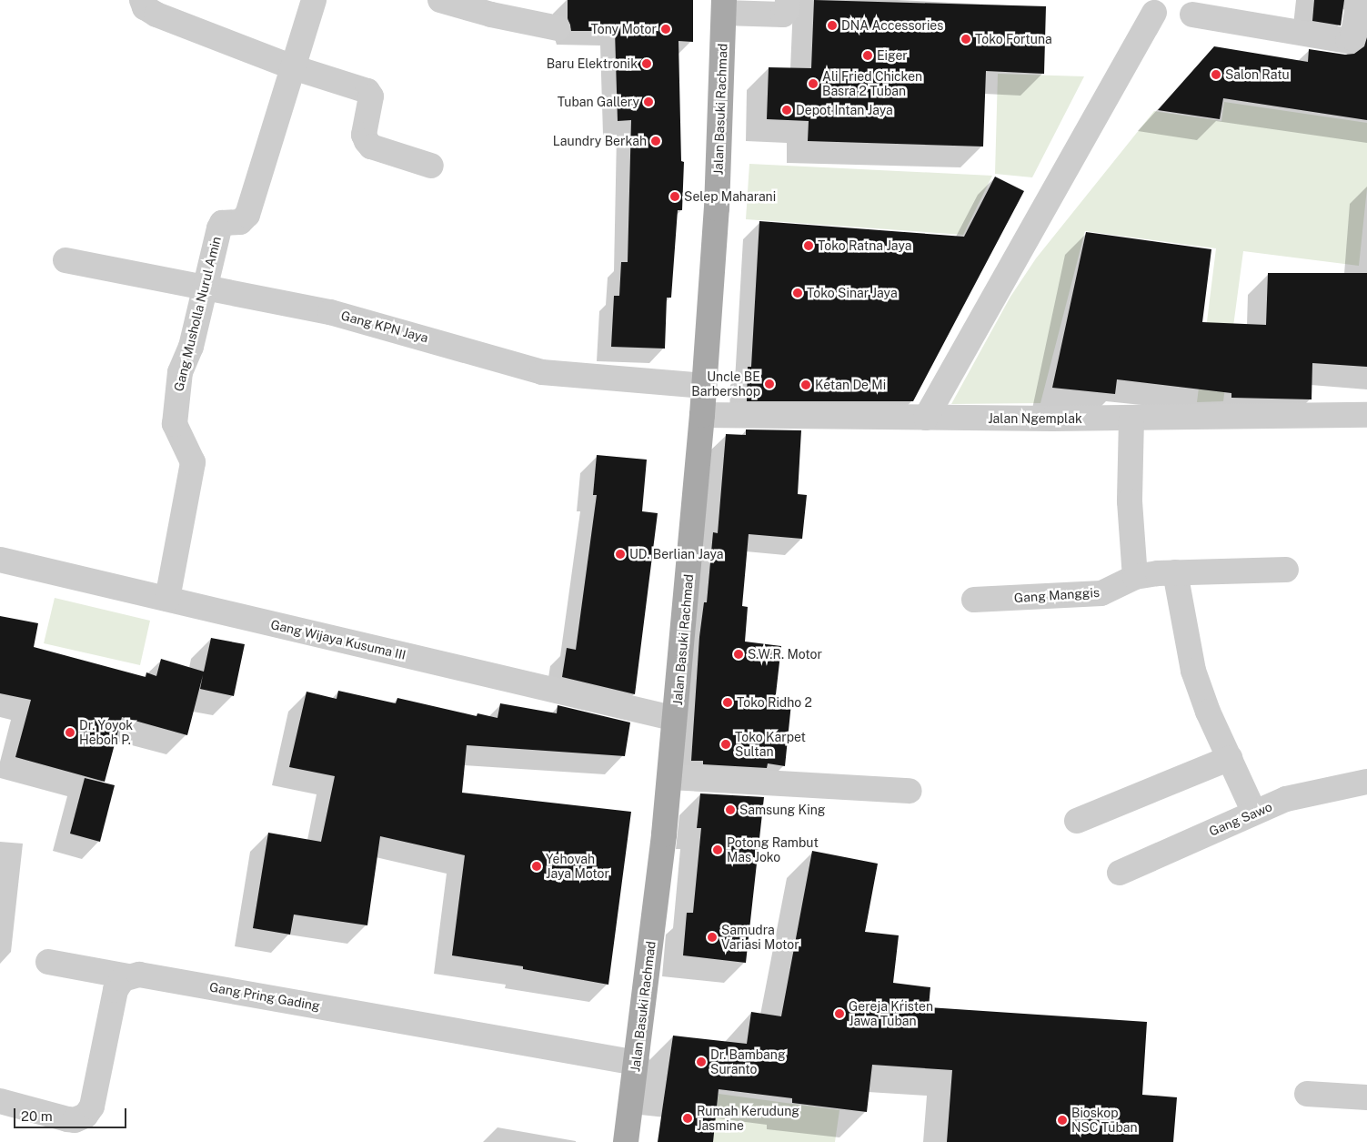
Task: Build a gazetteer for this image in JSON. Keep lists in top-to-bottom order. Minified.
{"streets":{"main road":["Jalan Basuki Rachmad"],"street":["Gang Musholla Nurul Amin","Gang KPN Jaya","Jalan Ngemplak","Gang Manggis","Gang Wijaya Kusuma III","Gang Sawo","Gang Pring Gading"]},"crossings":[["Jalan Basuki Rachmad","Gang KPN Jaya"],["Jalan Basuki Rachmad","Jalan Ngemplak"],["Jalan Basuki Rachmad","Gang Wijaya Kusuma III"],["Jalan Basuki Rachmad","Gang Pring Gading"],["Gang Musholla Nurul Amin","Gang KPN Jaya"],["Gang Musholla Nurul Amin","Gang Wijaya Kusuma III"]],"places":["DNA Accessories","Tony Motor","Toko Fortuna","Eiger","Baru Elektronik","Salon Ratu","Ali Fried Chicken Basra 2 Tuban","Tuban Gallery","Depot Intan Jaya","Laundry Berkah","Selep Maharani","Toko Ratna Jaya","Toko Sinar Jaya","Uncle BE Barbershop","Ketan De Mi","UD. Berlian Jaya","S.W.R. Motor","Toko Ridho 2","Dr. Yoyok Heboh P.","Toko Karpet Sultan","Samsung King","Potong Rambut Mas Joko","Yehovah Jaya Motor","Samudra Variasi Motor","Gereja Kristen Jawa Tuban","Dr. Bambang Suranto","Rumah Kerudung Jasmine","Bioskop NSC Tuban"],"scale_bar":"20 m"}
